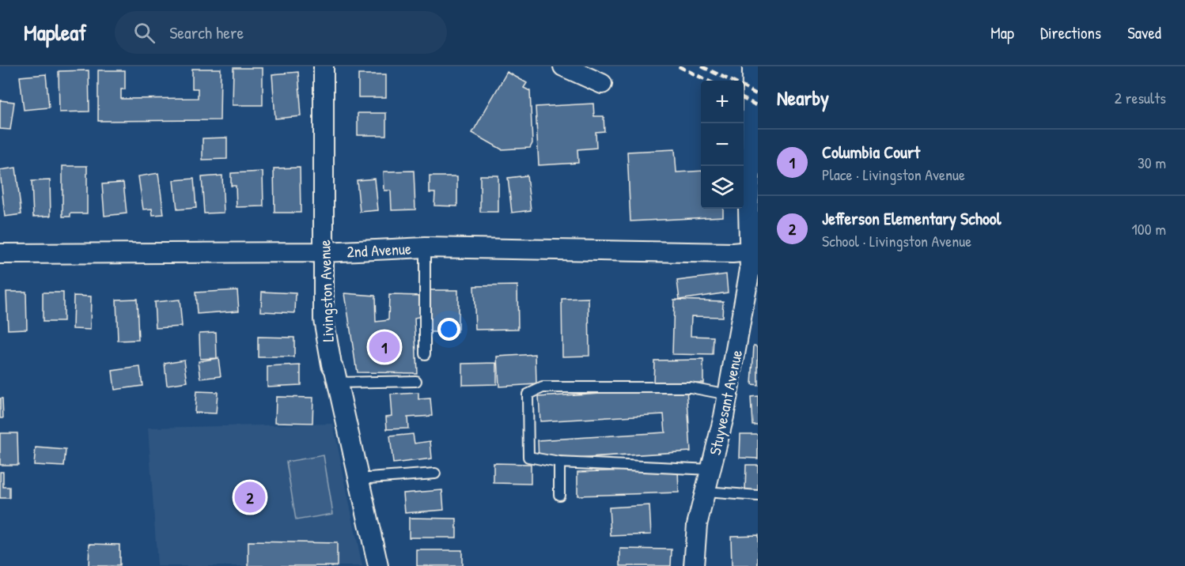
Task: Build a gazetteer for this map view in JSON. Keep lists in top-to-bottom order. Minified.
{"streets":{"street":["2nd Avenue","Livingston Avenue","Stuyvesant Avenue"]},"crossings":[["2nd Avenue","Livingston Avenue"],["2nd Avenue","Stuyvesant Avenue"]],"page":{"header":"Mapleaf","search":"Search here","nav":["Map","Directions","Saved"],"heading":["Nearby","2 results"],"map_buttons":["+","−"],"list":[{"mark":"1","name":"Columbia Court","note":"Place · Livingston Avenue","value":"30 m"},{"mark":"2","name":"Jefferson Elementary School","note":"School · Livingston Avenue","value":"100 m"}],"pins":["1","2"]}}
